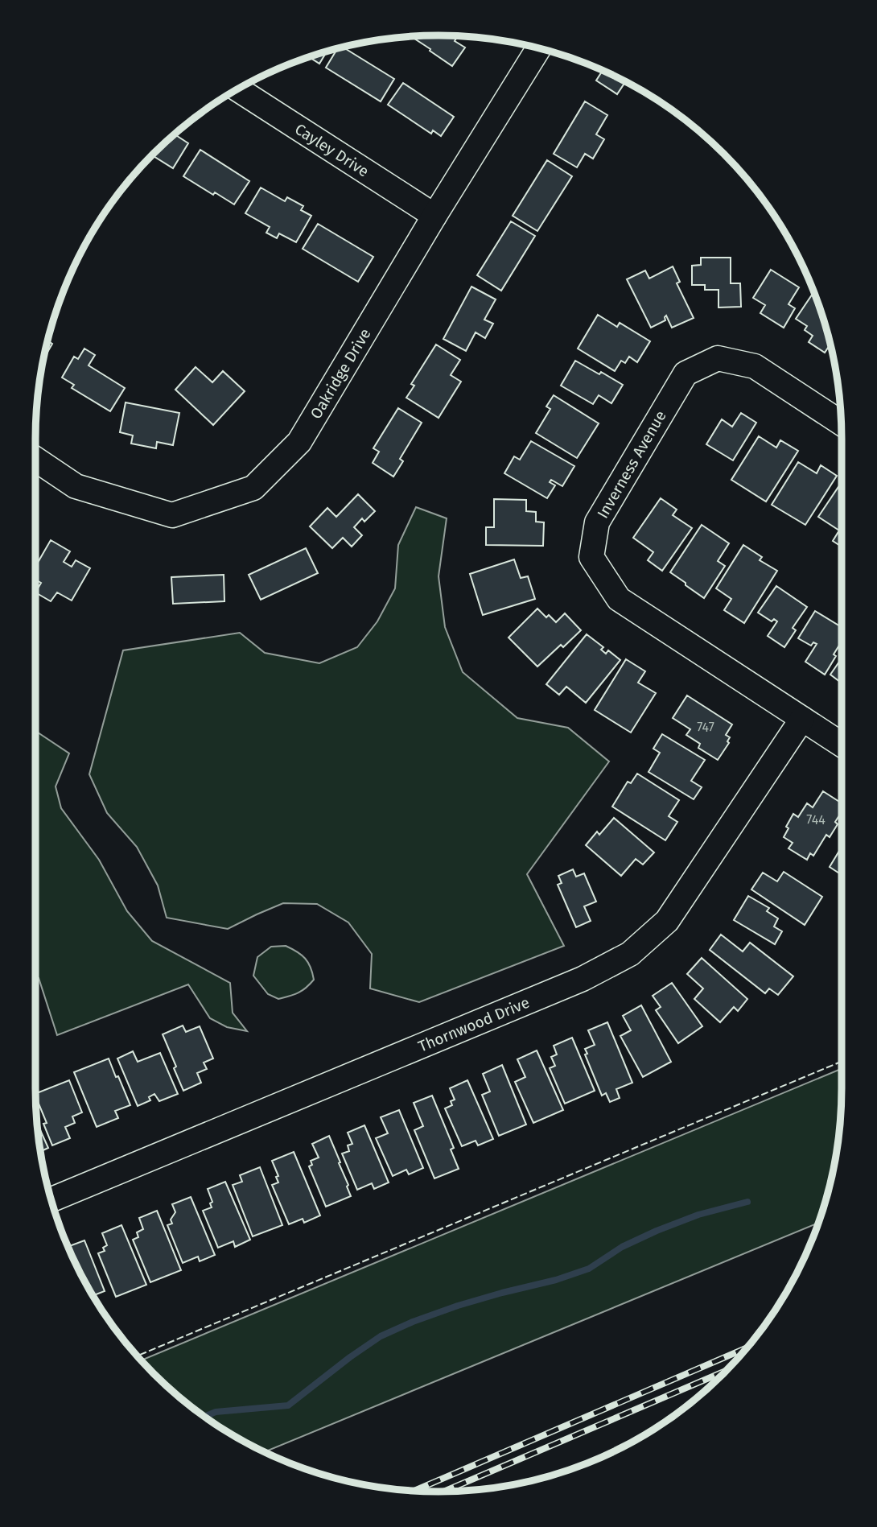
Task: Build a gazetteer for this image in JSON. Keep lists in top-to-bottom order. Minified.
{"streets":{"street":["Cayley Drive","Oakridge Drive","Inverness Avenue","Thornwood Drive"]},"crossings":[["Cayley Drive","Oakridge Drive"],["Inverness Avenue","Thornwood Drive"]],"house_numbers":["747","744"]}
